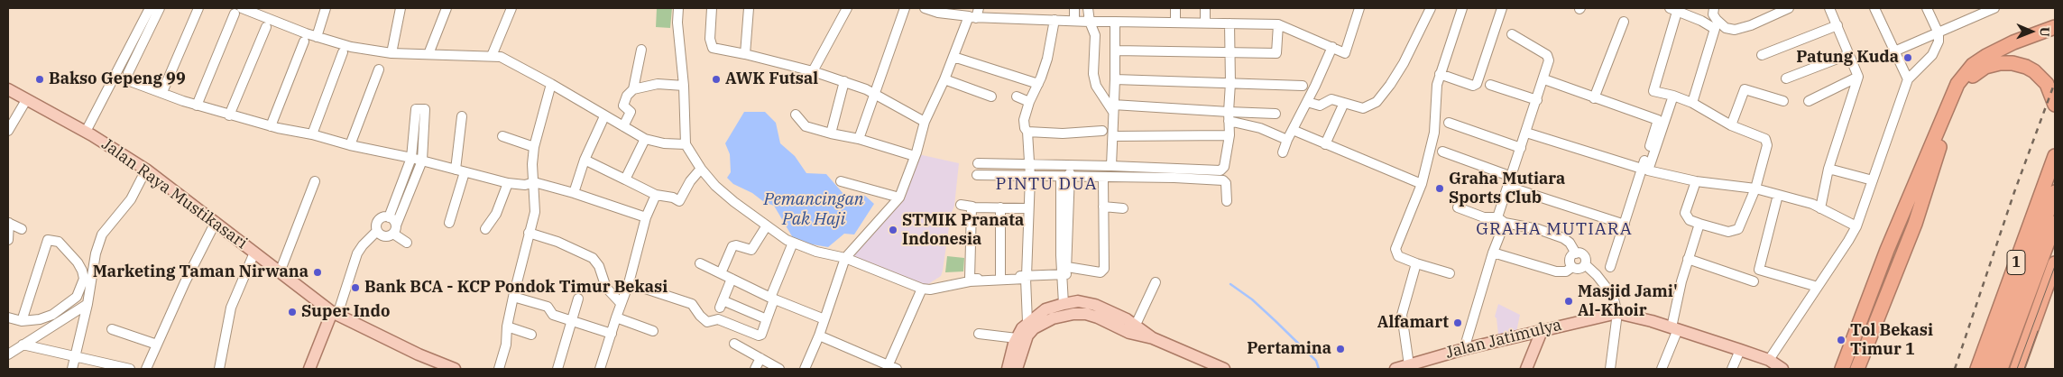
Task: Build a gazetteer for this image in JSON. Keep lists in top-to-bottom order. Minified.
{"streets":{"highway":["1"],"main road":["Jalan Raya Mustikasari","Jalan Jatimulya"]},"districts":["PINTU DUA","GRAHA MUTIARA"],"water":["Pemancingan Pak Haji"],"places":["Patung Kuda","Bakso Gepeng 99","AWK Futsal","Graha Mutiara Sports Club","STMIK Pranata Indonesia","Marketing Taman Nirwana","Bank BCA - KCP Pondok Timur Bekasi","Masjid Jami' Al-Khoir","Super Indo","Alfamart","Tol Bekasi Timur 1","Pertamina"],"north":"right"}
